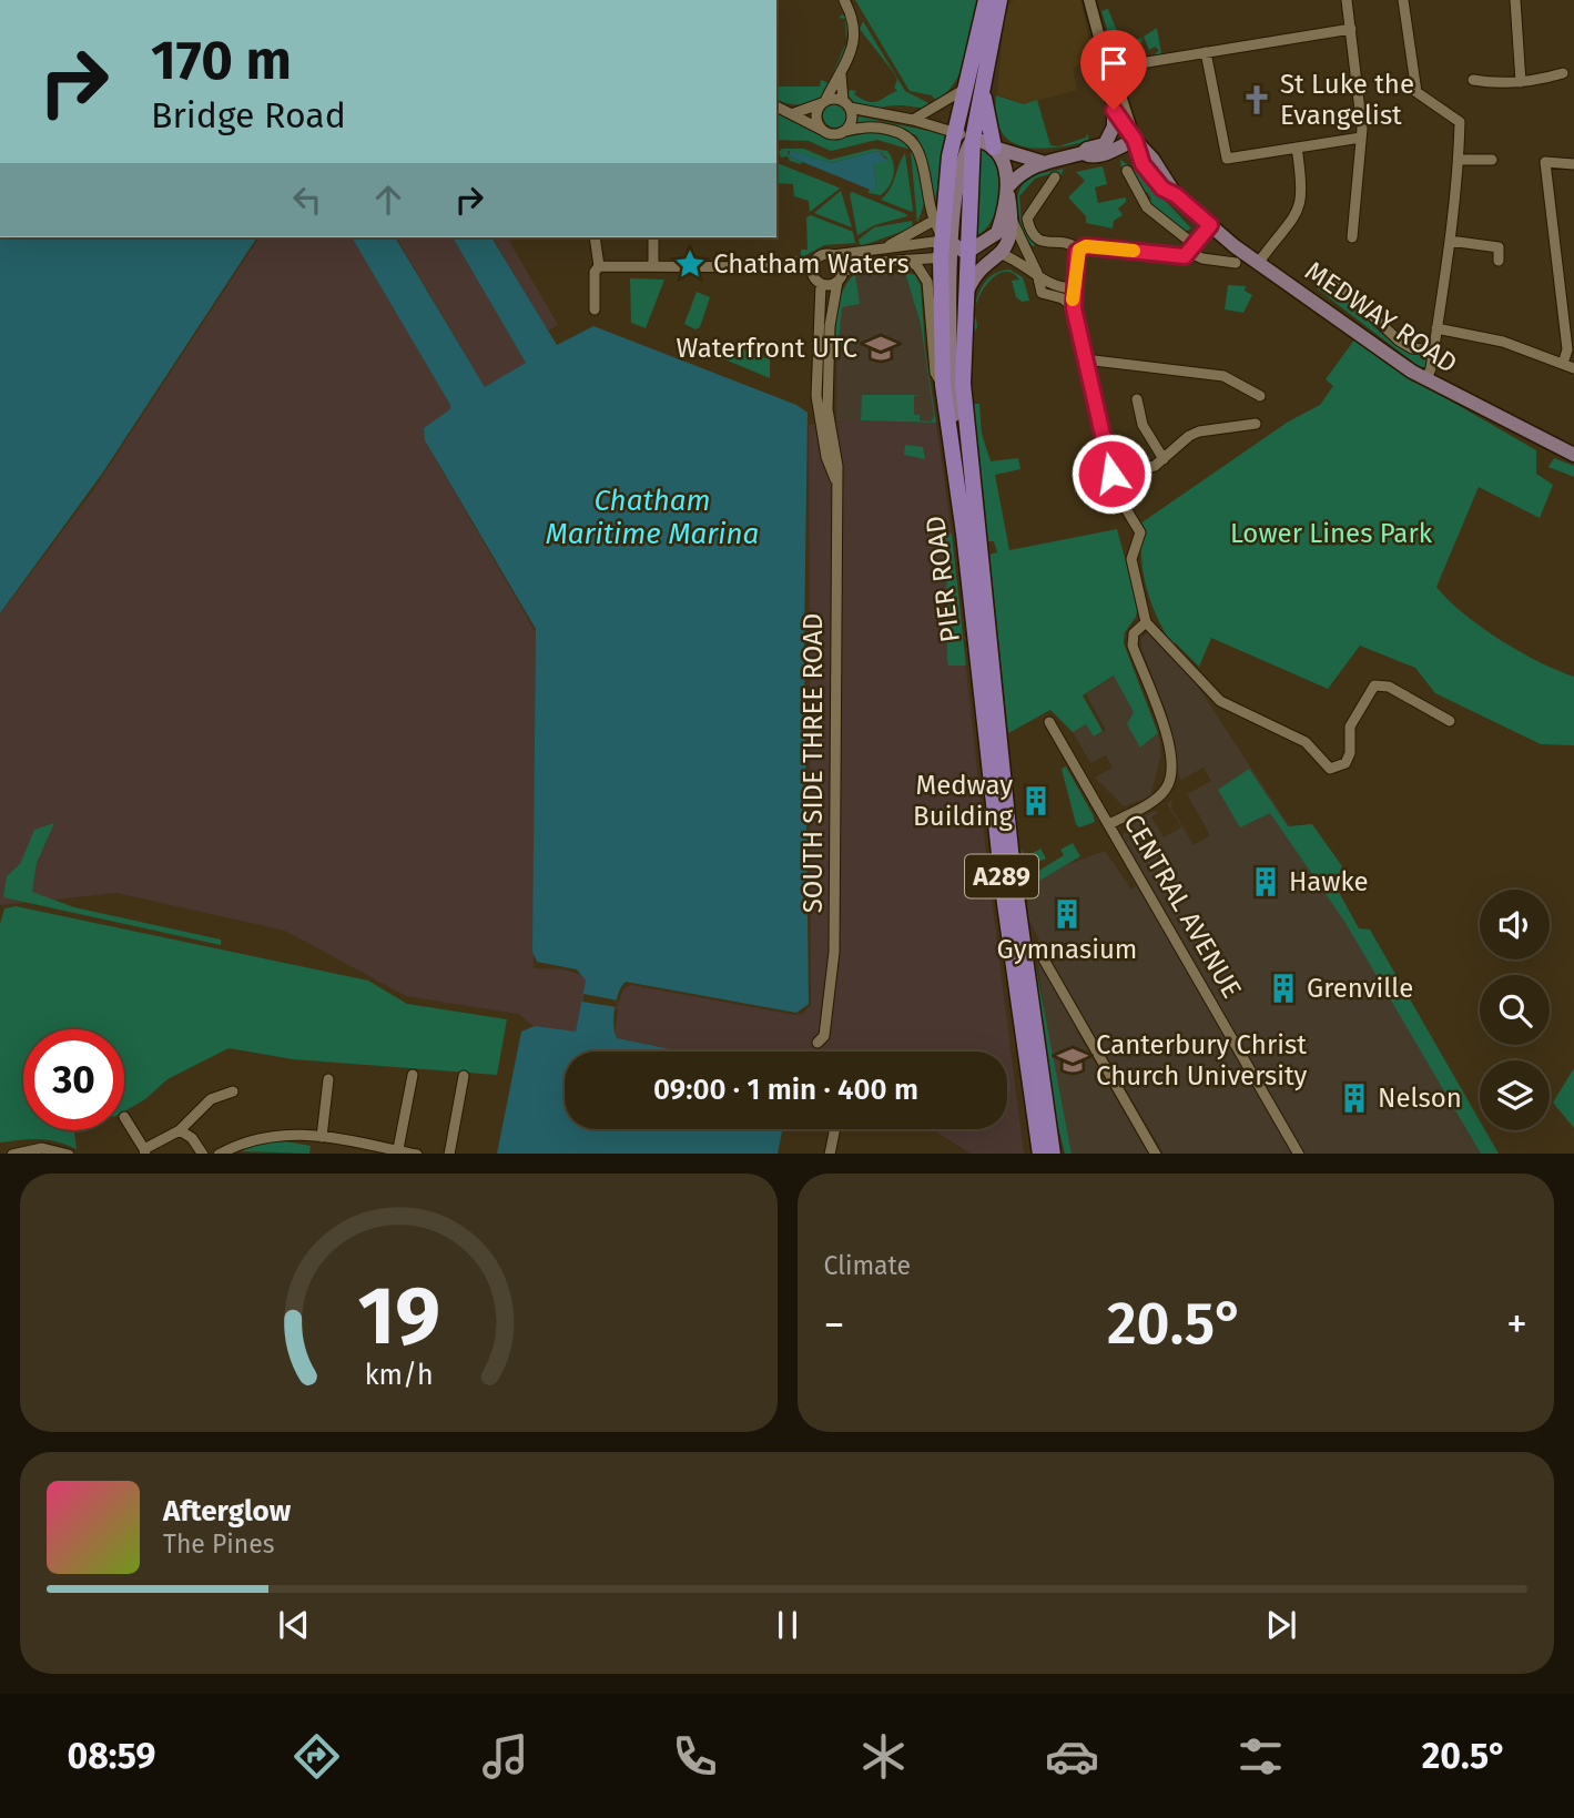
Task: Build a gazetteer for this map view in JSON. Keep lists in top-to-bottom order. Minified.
{"streets":{"main road":["MEDWAY ROAD","PIER ROAD","A289"],"street":["SOUTH SIDE THREE ROAD","CENTRAL AVENUE"]},"water":["Chatham Maritime Marina"],"parks":["Lower Lines Park"],"places":{"church":["St Luke the Evangelist"],"place":["Chatham Waters"],"school or university":["Waterfront UTC","Canterbury Christ Church University"],"building":["Medway Building","Hawke","Gymnasium","Grenville","Nelson"]},"page":{"turn":["170 m","Bridge Road"],"limit":"30","trip":"09:00 · 1 min · 400 m","tile":"Climate","heat":["−","20.5°","+"],"song":["Afterglow","The Pines"],"tabs":["08:59","20.5°"],"gauge":["19","km/h"]}}
